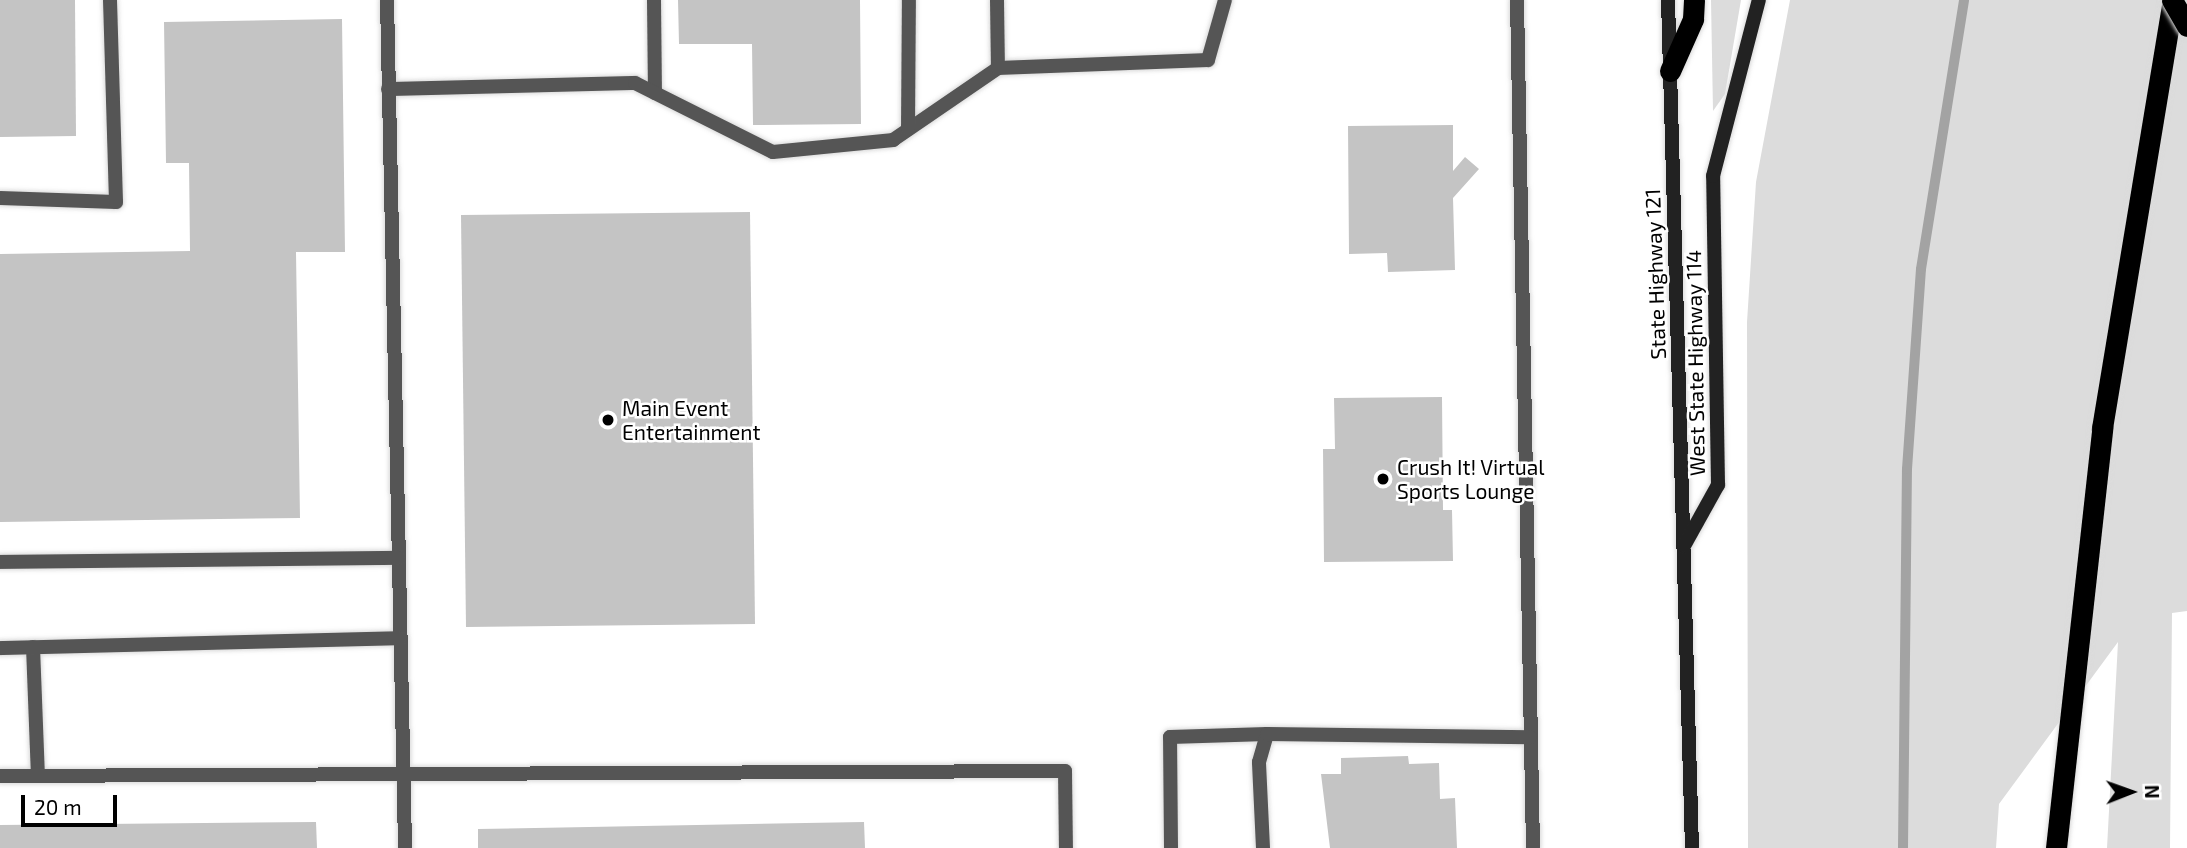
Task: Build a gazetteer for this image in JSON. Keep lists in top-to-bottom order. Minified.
{"streets":{"main road":["State Highway 121","West State Highway 114"]},"crossings":[["State Highway 121","West State Highway 114"]],"places":["Main Event Entertainment","Crush It! Virtual Sports Lounge"],"scale_bar":"20 m","north":"right"}
